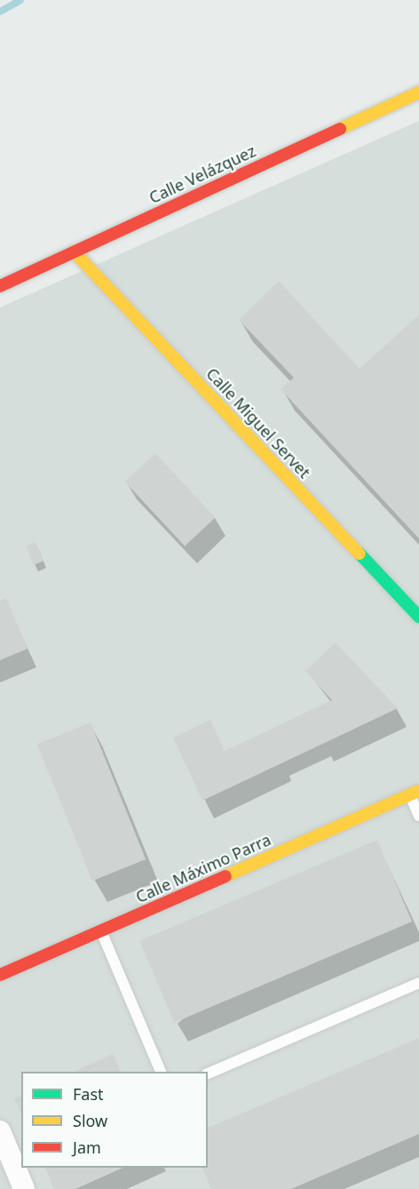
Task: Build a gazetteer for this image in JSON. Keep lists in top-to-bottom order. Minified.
{"streets":{"street":["Calle Velázquez","Calle Miguel Servet","Calle Máximo Parra"]},"crossings":[["Calle Velázquez","Calle Miguel Servet"]],"legend":["Fast","Slow","Jam"]}
